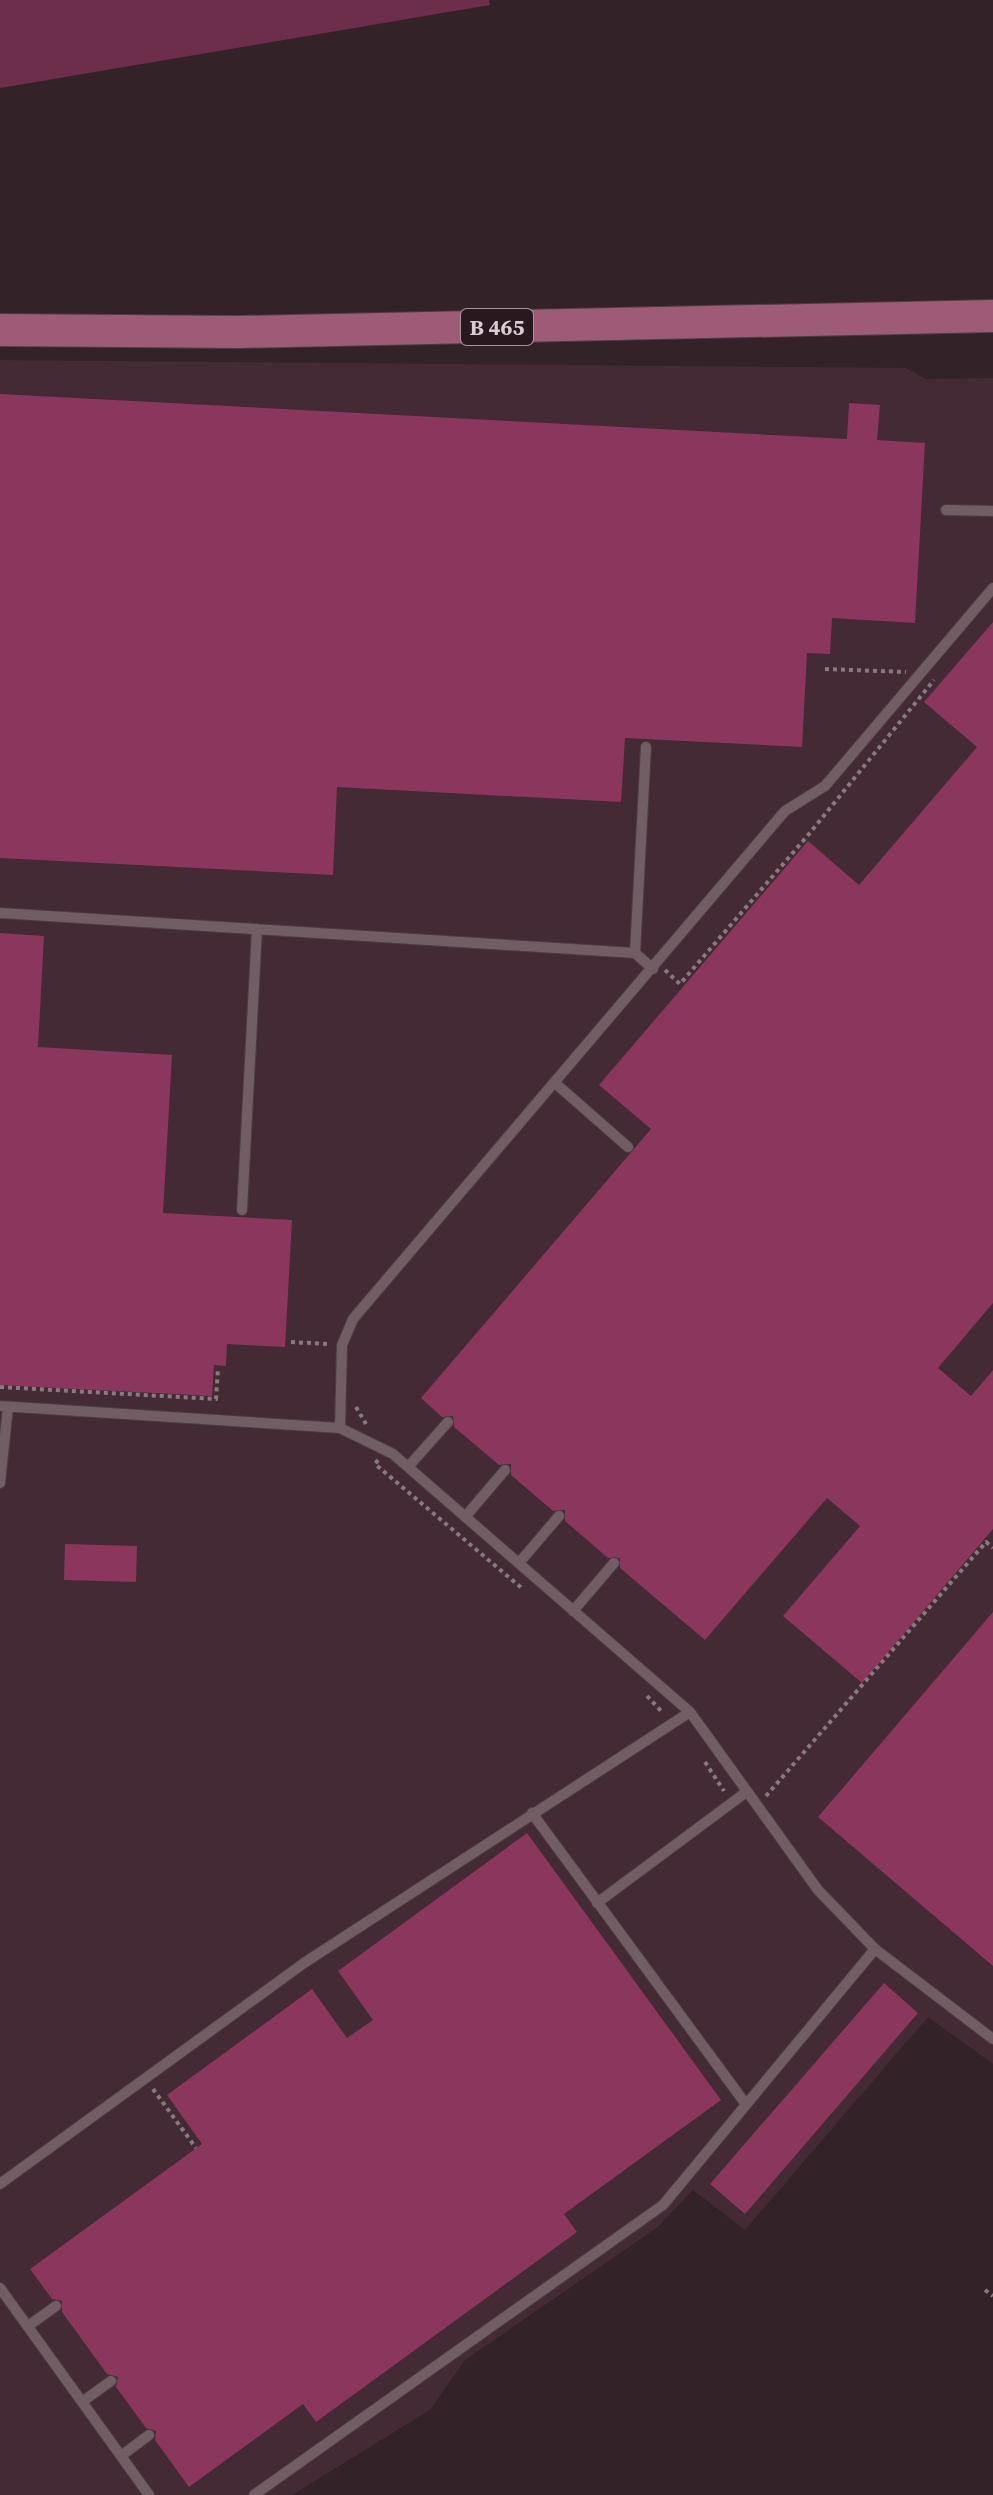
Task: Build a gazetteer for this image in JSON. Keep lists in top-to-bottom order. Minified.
{"streets":{"main road":["B 465"]}}
